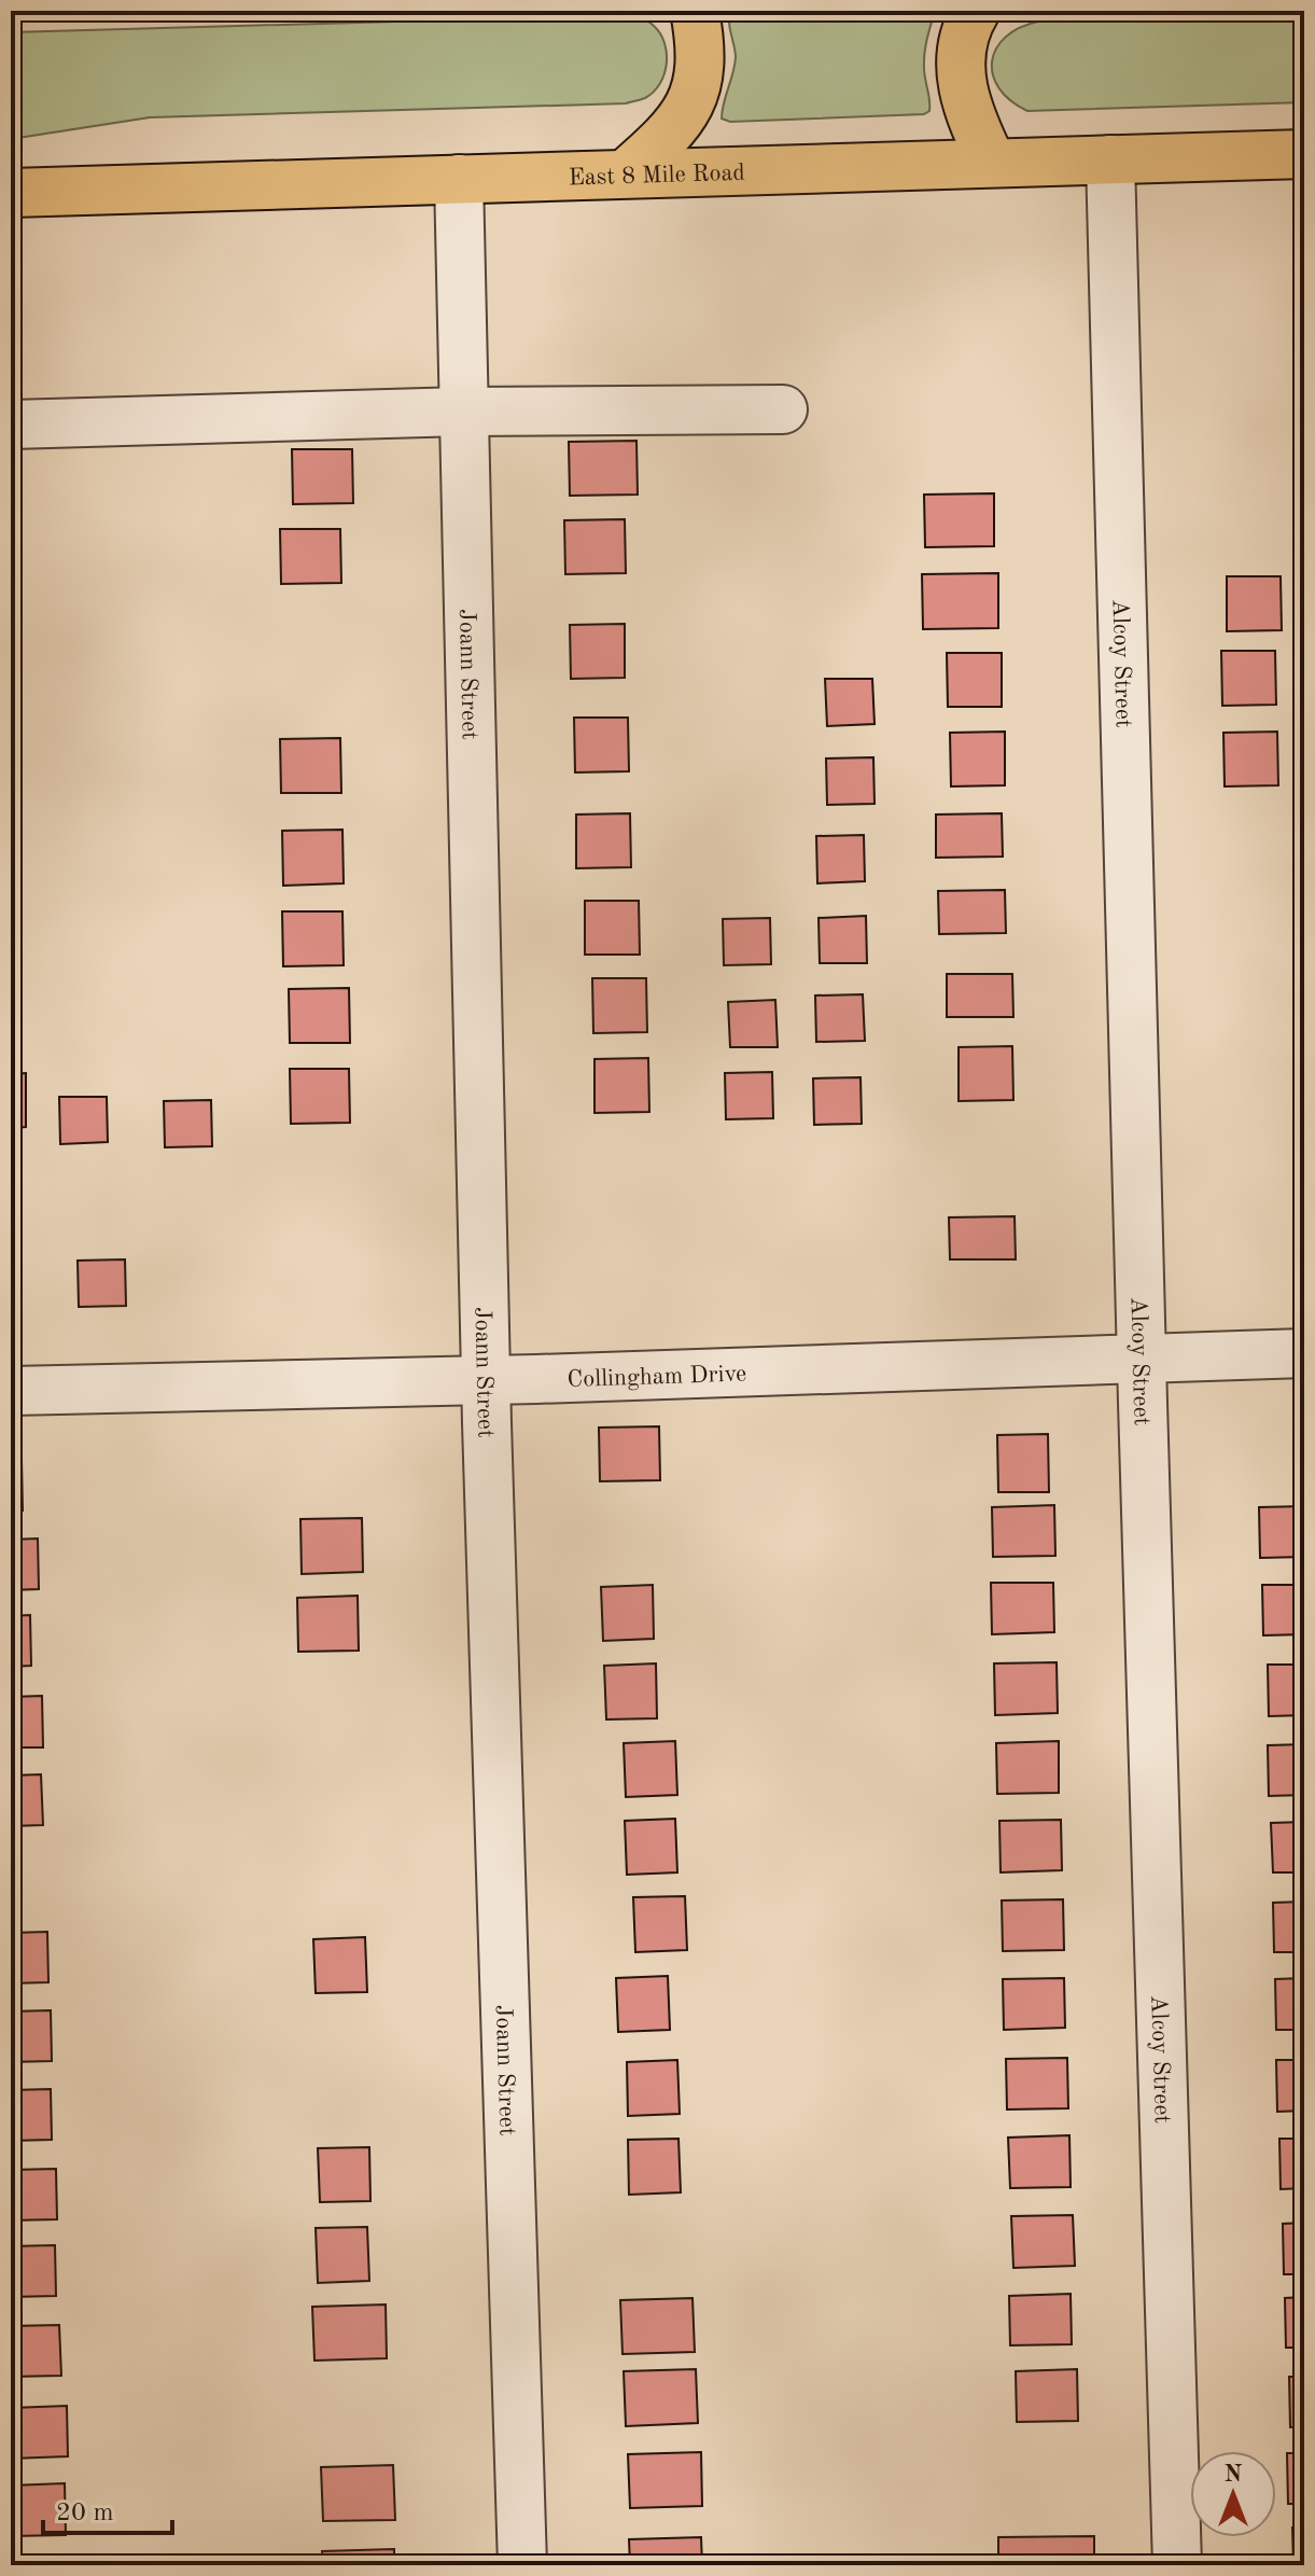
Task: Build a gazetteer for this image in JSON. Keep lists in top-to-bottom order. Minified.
{"streets":{"highway":["East 8 Mile Road"],"street":["Alcoy Street","Joann Street","Collingham Drive"]},"crossings":[["East 8 Mile Road","Alcoy Street"],["East 8 Mile Road","Joann Street"],["Alcoy Street","Collingham Drive"],["Joann Street","Collingham Drive"]],"scale_bar":"20 m","north":"top"}
